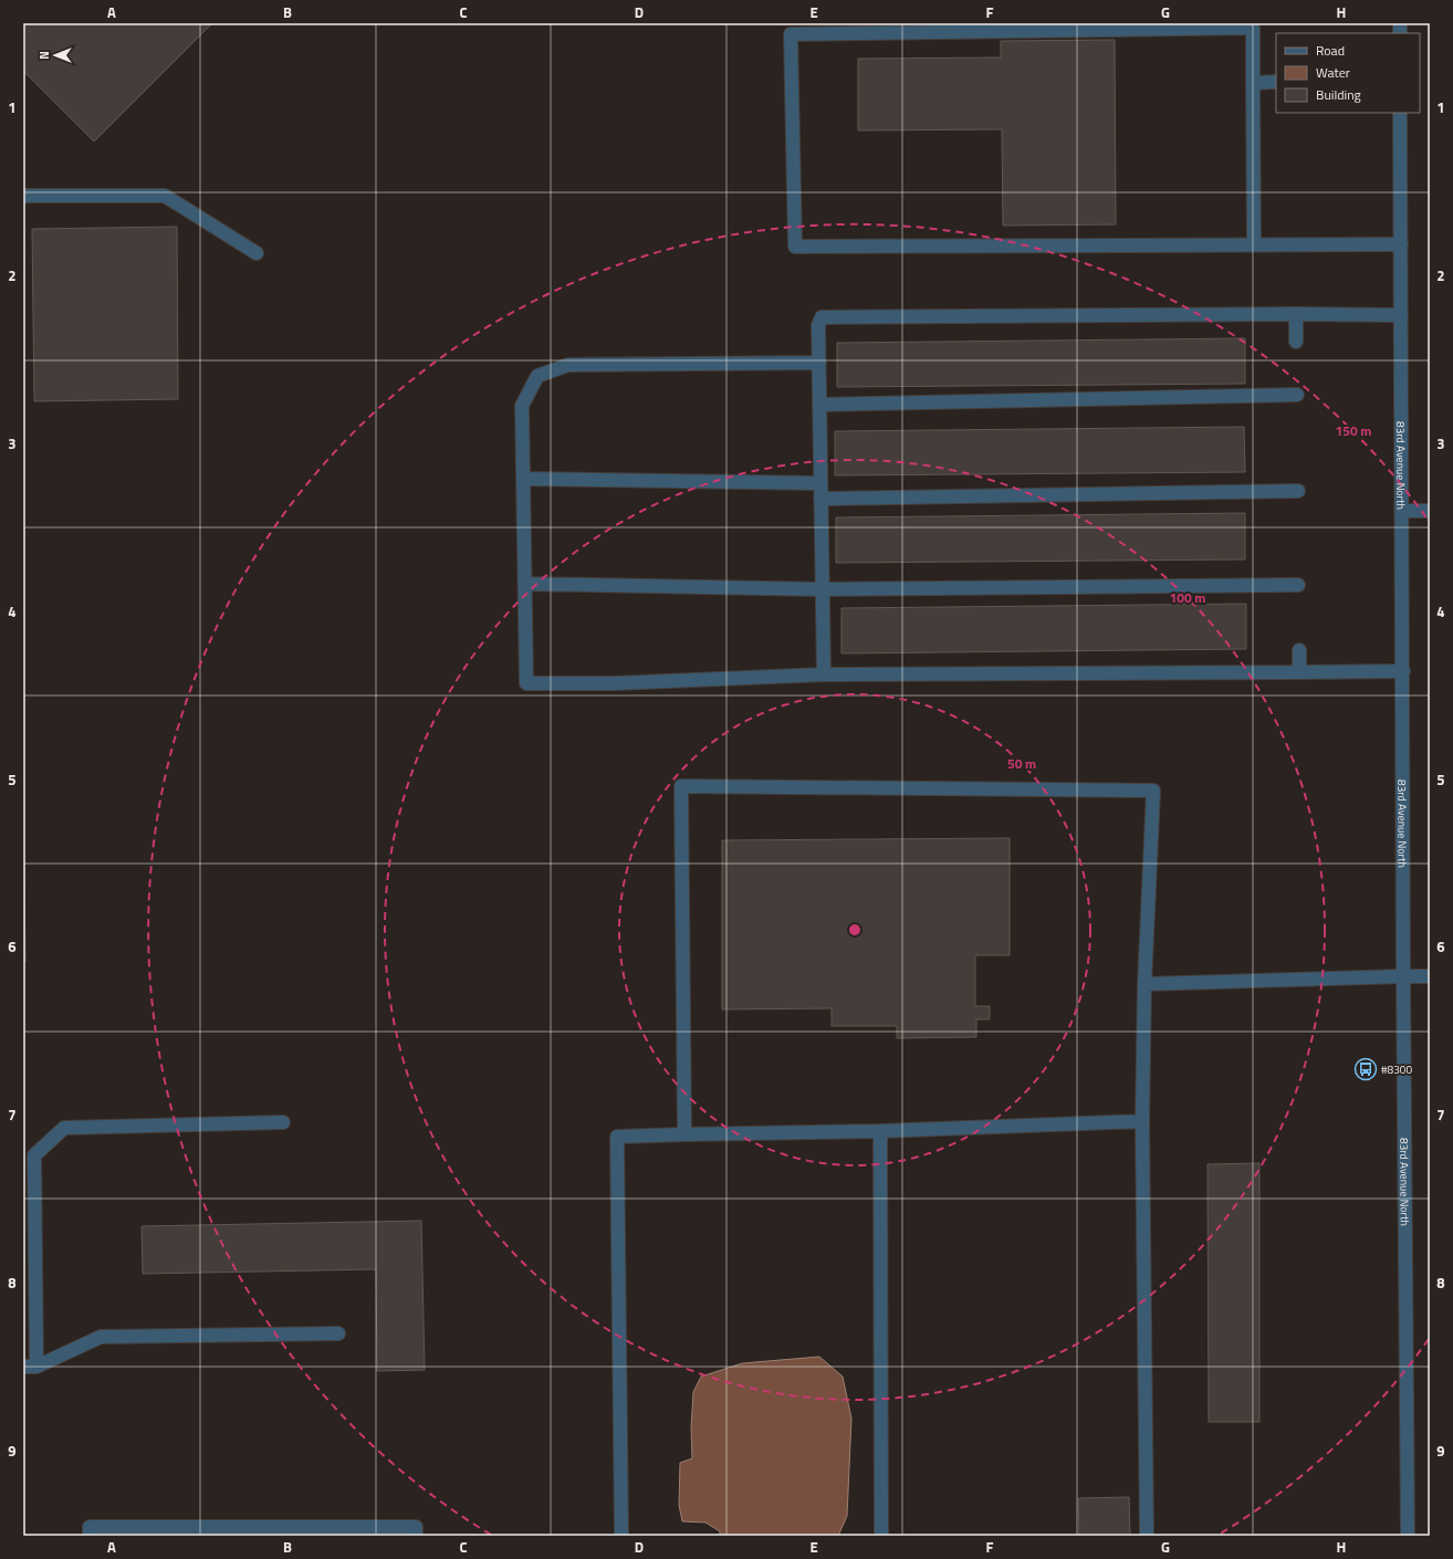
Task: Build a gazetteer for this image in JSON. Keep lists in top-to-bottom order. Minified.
{"streets":{"street":["83rd Avenue North"]},"places":{"bus stop":["#8300"]},"legend":["Road","Water","Building"],"north":"left","grid":{"columns":["A","B","C","D","E","F","G","H"],"rows":["1","2","3","4","5","6","7","8","9"]},"rings":["150 m","100 m","50 m"]}
